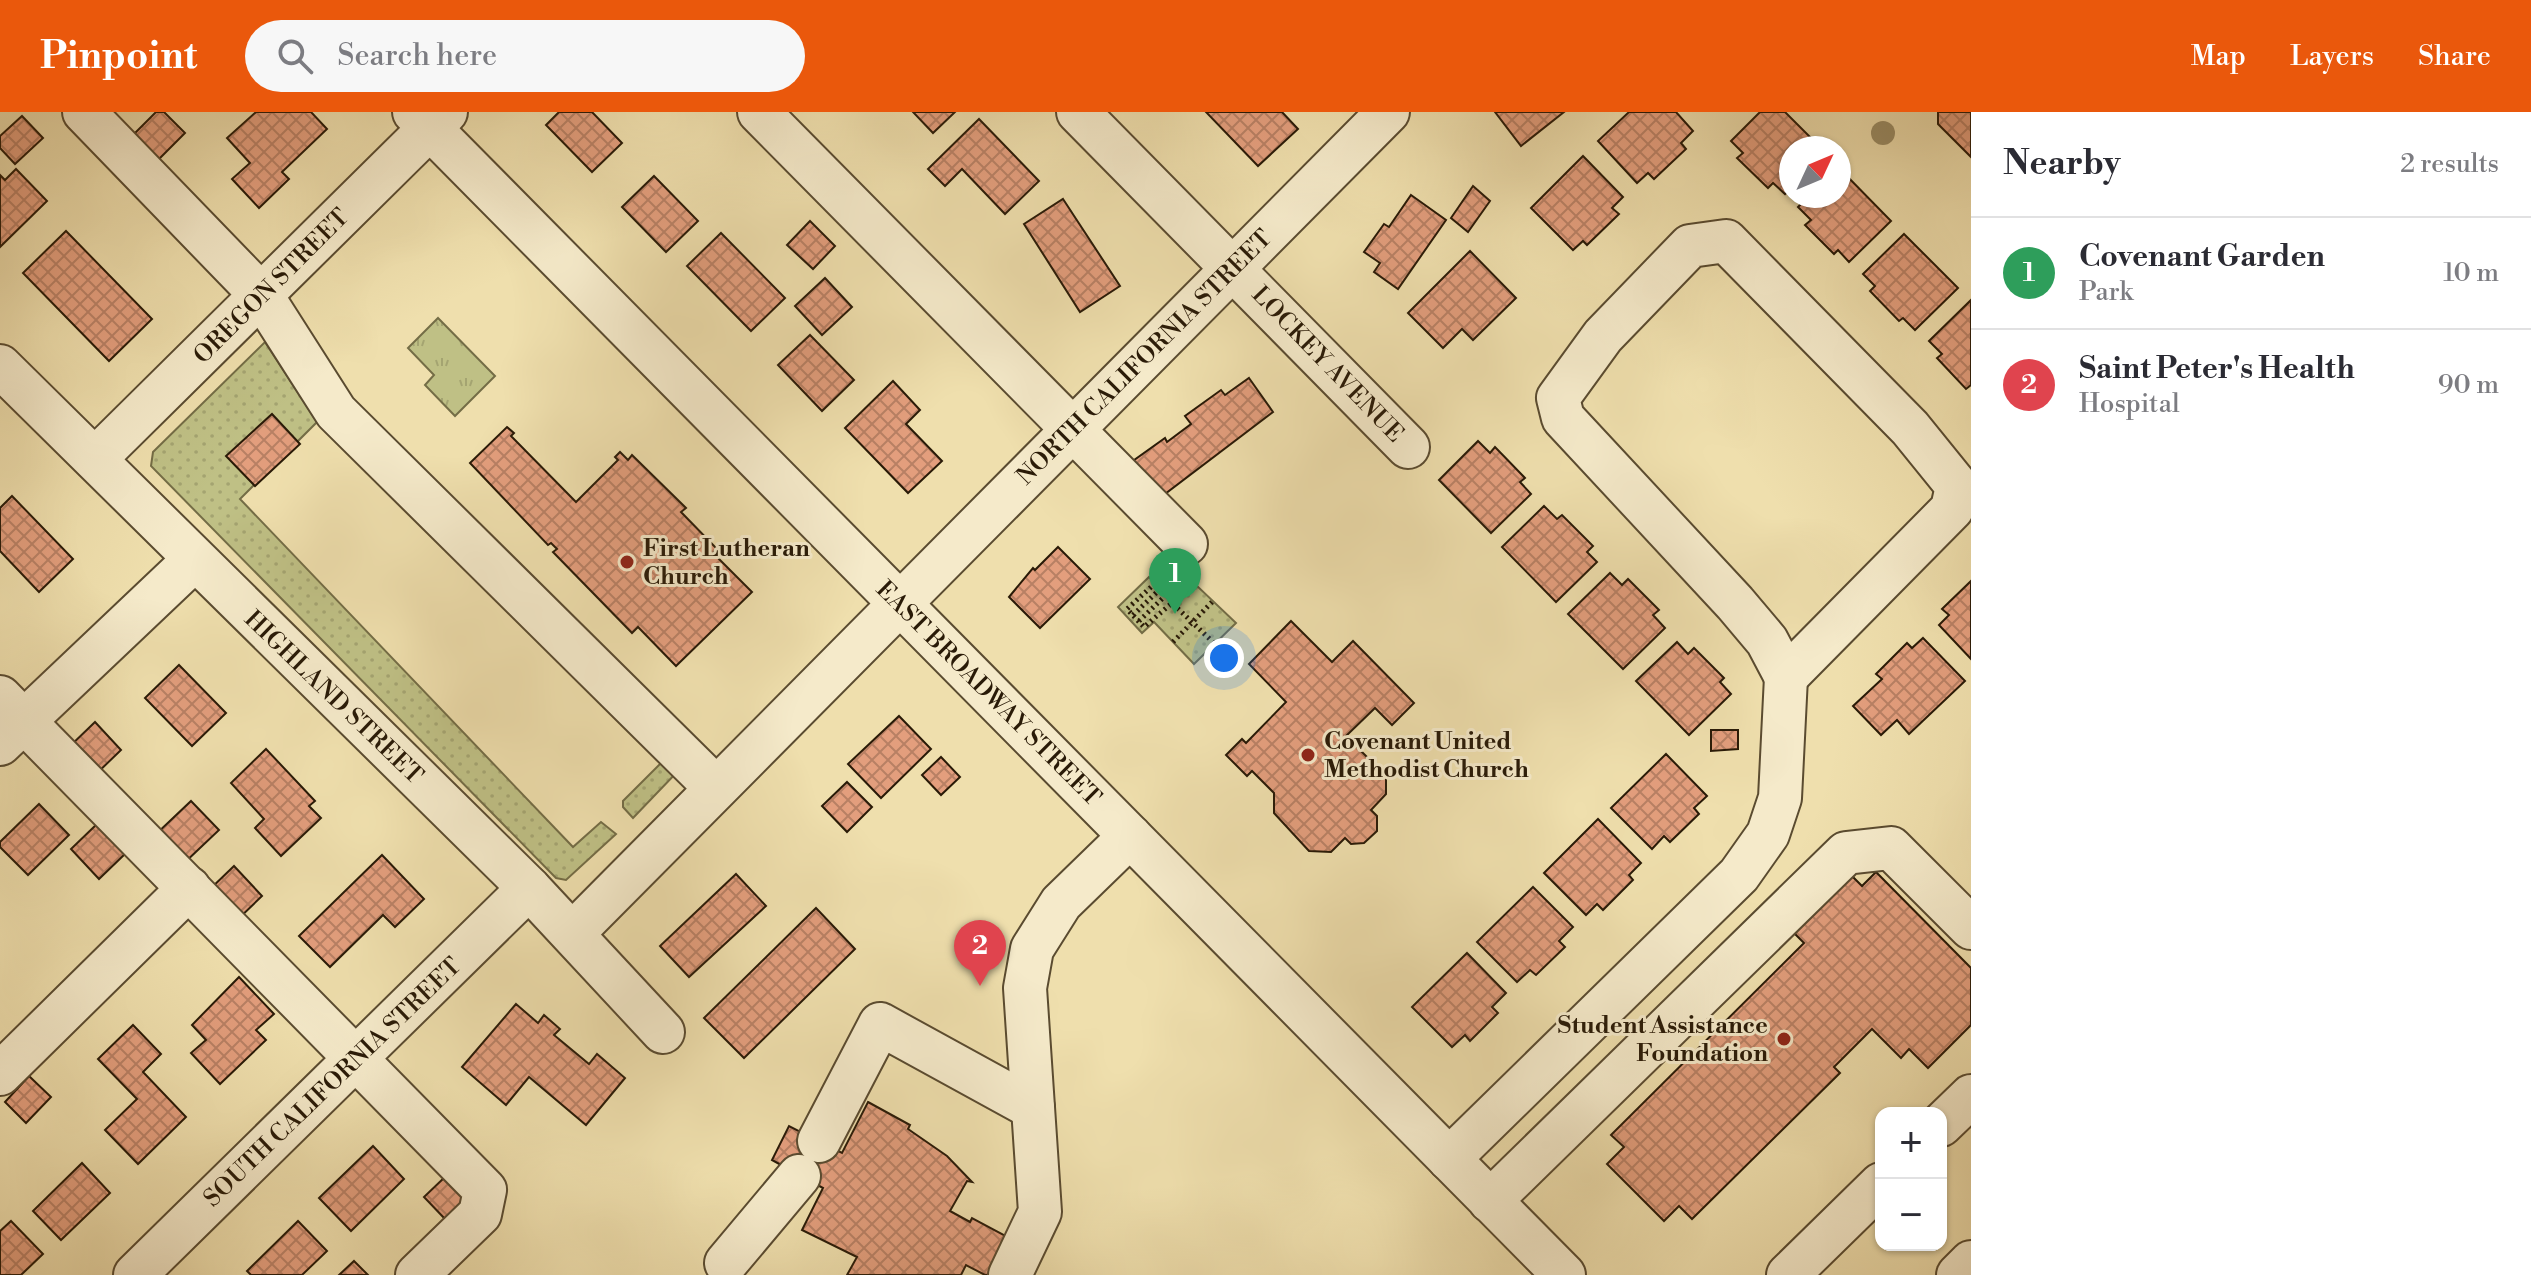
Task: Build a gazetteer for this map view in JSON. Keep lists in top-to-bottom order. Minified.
{"streets":{"street":["OREGON STREET","NORTH CALIFORNIA STREET","LOCKEY AVENUE","EAST BROADWAY STREET","HIGHLAND STREET","SOUTH CALIFORNIA STREET"]},"crossings":[["OREGON STREET","EAST BROADWAY STREET"],["OREGON STREET","HIGHLAND STREET"],["NORTH CALIFORNIA STREET","LOCKEY AVENUE"],["NORTH CALIFORNIA STREET","EAST BROADWAY STREET"],["HIGHLAND STREET","SOUTH CALIFORNIA STREET"]],"places":["First Lutheran Church","Covenant United Methodist Church","Student Assistance Foundation"],"north":"top right","page":{"header":"Pinpoint","search":"Search here","nav":["Map","Layers","Share"],"heading":["Nearby","2 results"],"list":[{"mark":"1","name":"Covenant Garden","note":"Park","value":"10 m"},{"mark":"2","name":"Saint Peter's Health","note":"Hospital","value":"90 m"}],"pins":["1","2"],"map_buttons":["+","−"]}}
